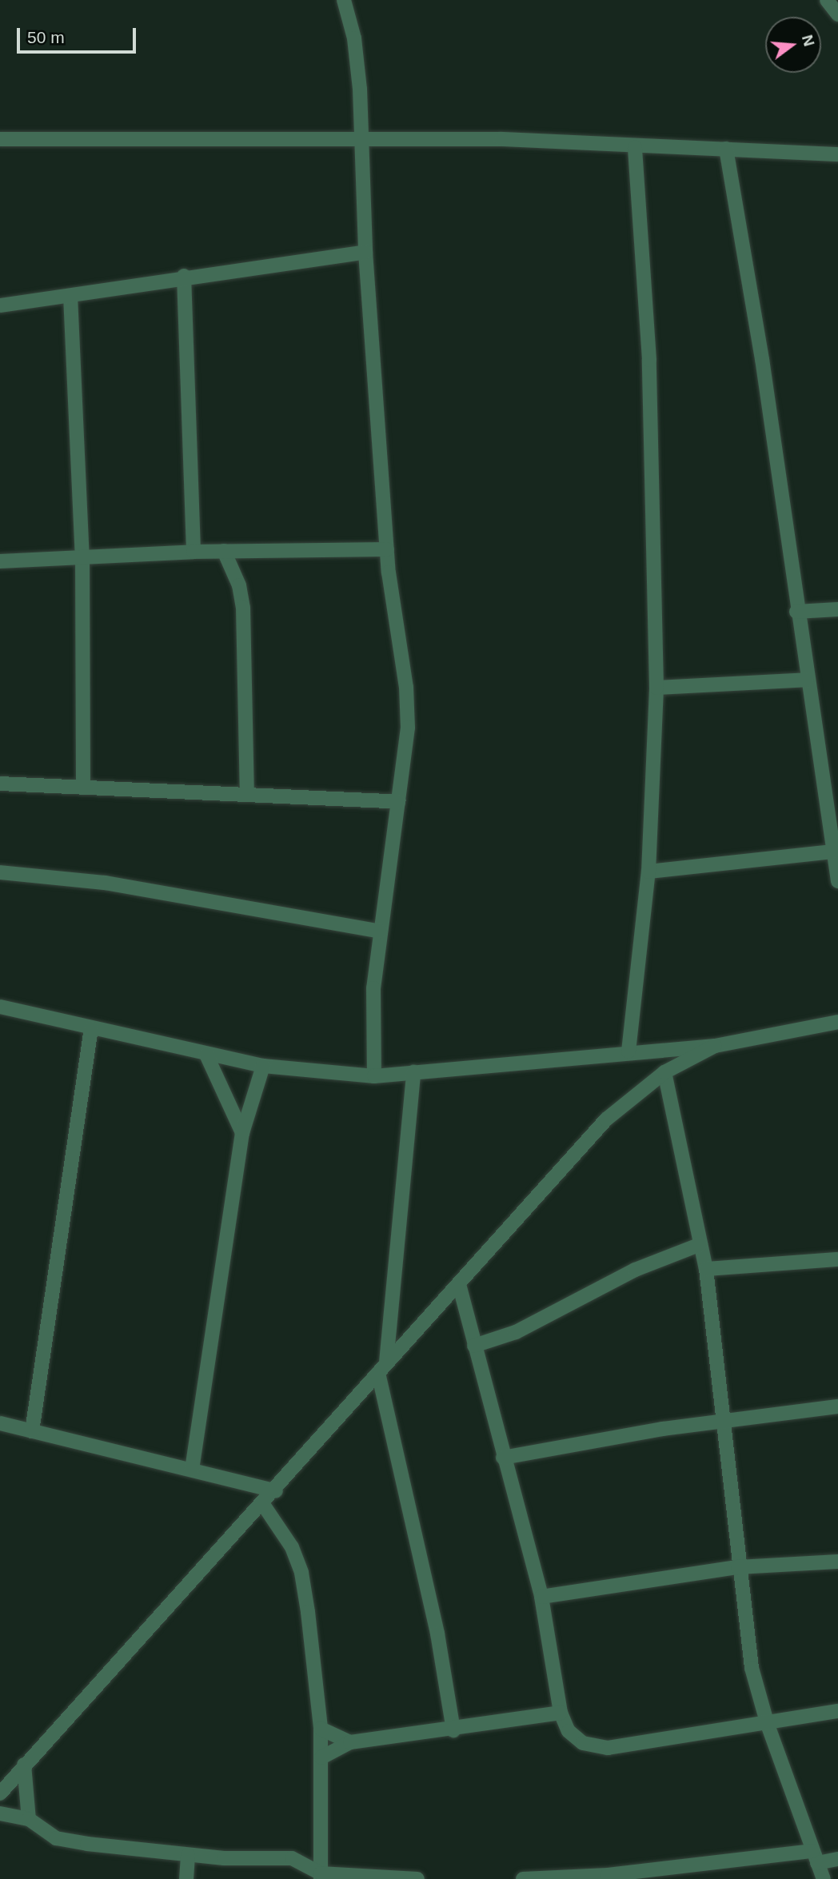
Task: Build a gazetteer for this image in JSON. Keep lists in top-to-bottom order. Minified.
{"scale_bar":"50 m","north":"right"}
